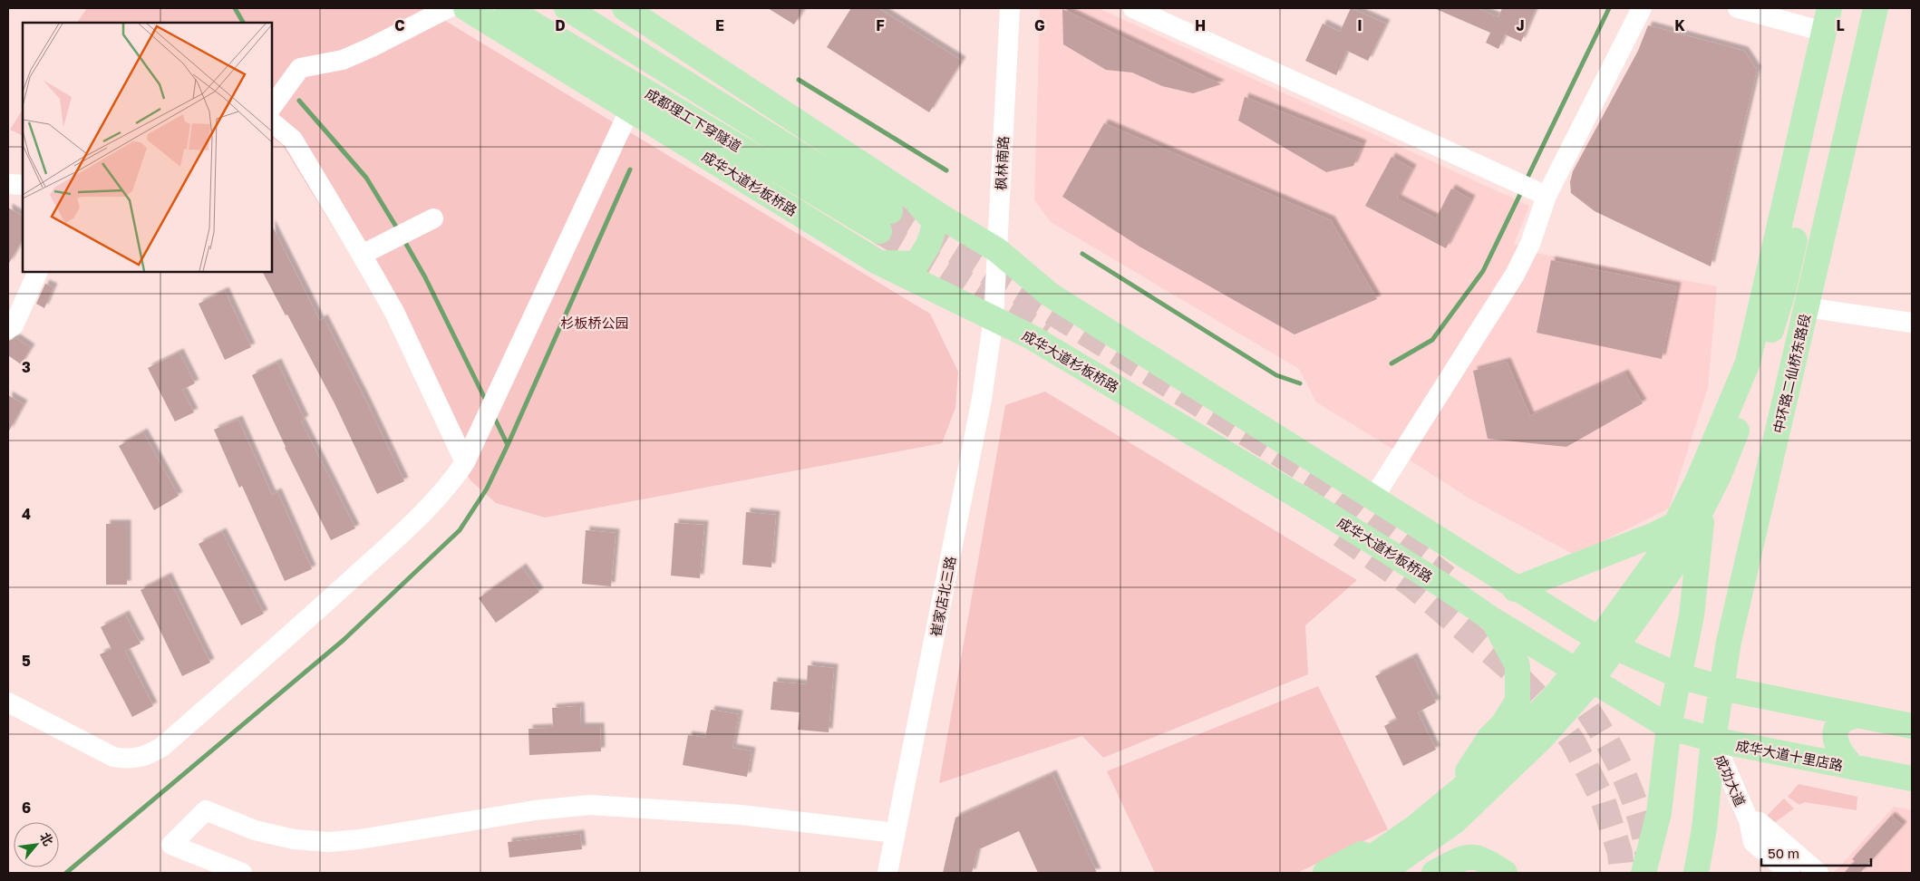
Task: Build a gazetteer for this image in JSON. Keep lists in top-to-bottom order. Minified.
{"streets":{"main road":["成都理工下穿隧道","成华大道杉板桥路","中环路二仙桥东路段","成华大道十里店路"],"street":["枫林南路","崔家店北三路","成功大道"]},"crossings":[["枫林南路","成华大道杉板桥路"],["枫林南路","崔家店北三路"],["成华大道杉板桥路","崔家店北三路"],["成华大道杉板桥路","成华大道十里店路"],["中环路二仙桥东路段","成华大道十里店路"],["中环路二仙桥东路段","成功大道"],["成华大道十里店路","成功大道"]],"parks":["杉板桥公园"],"scale_bar":"50 m","north":"top right","grid":{"columns":["C","D","E","F","G","H","I","J","K","L"],"rows":["3","4","5","6"]}}
